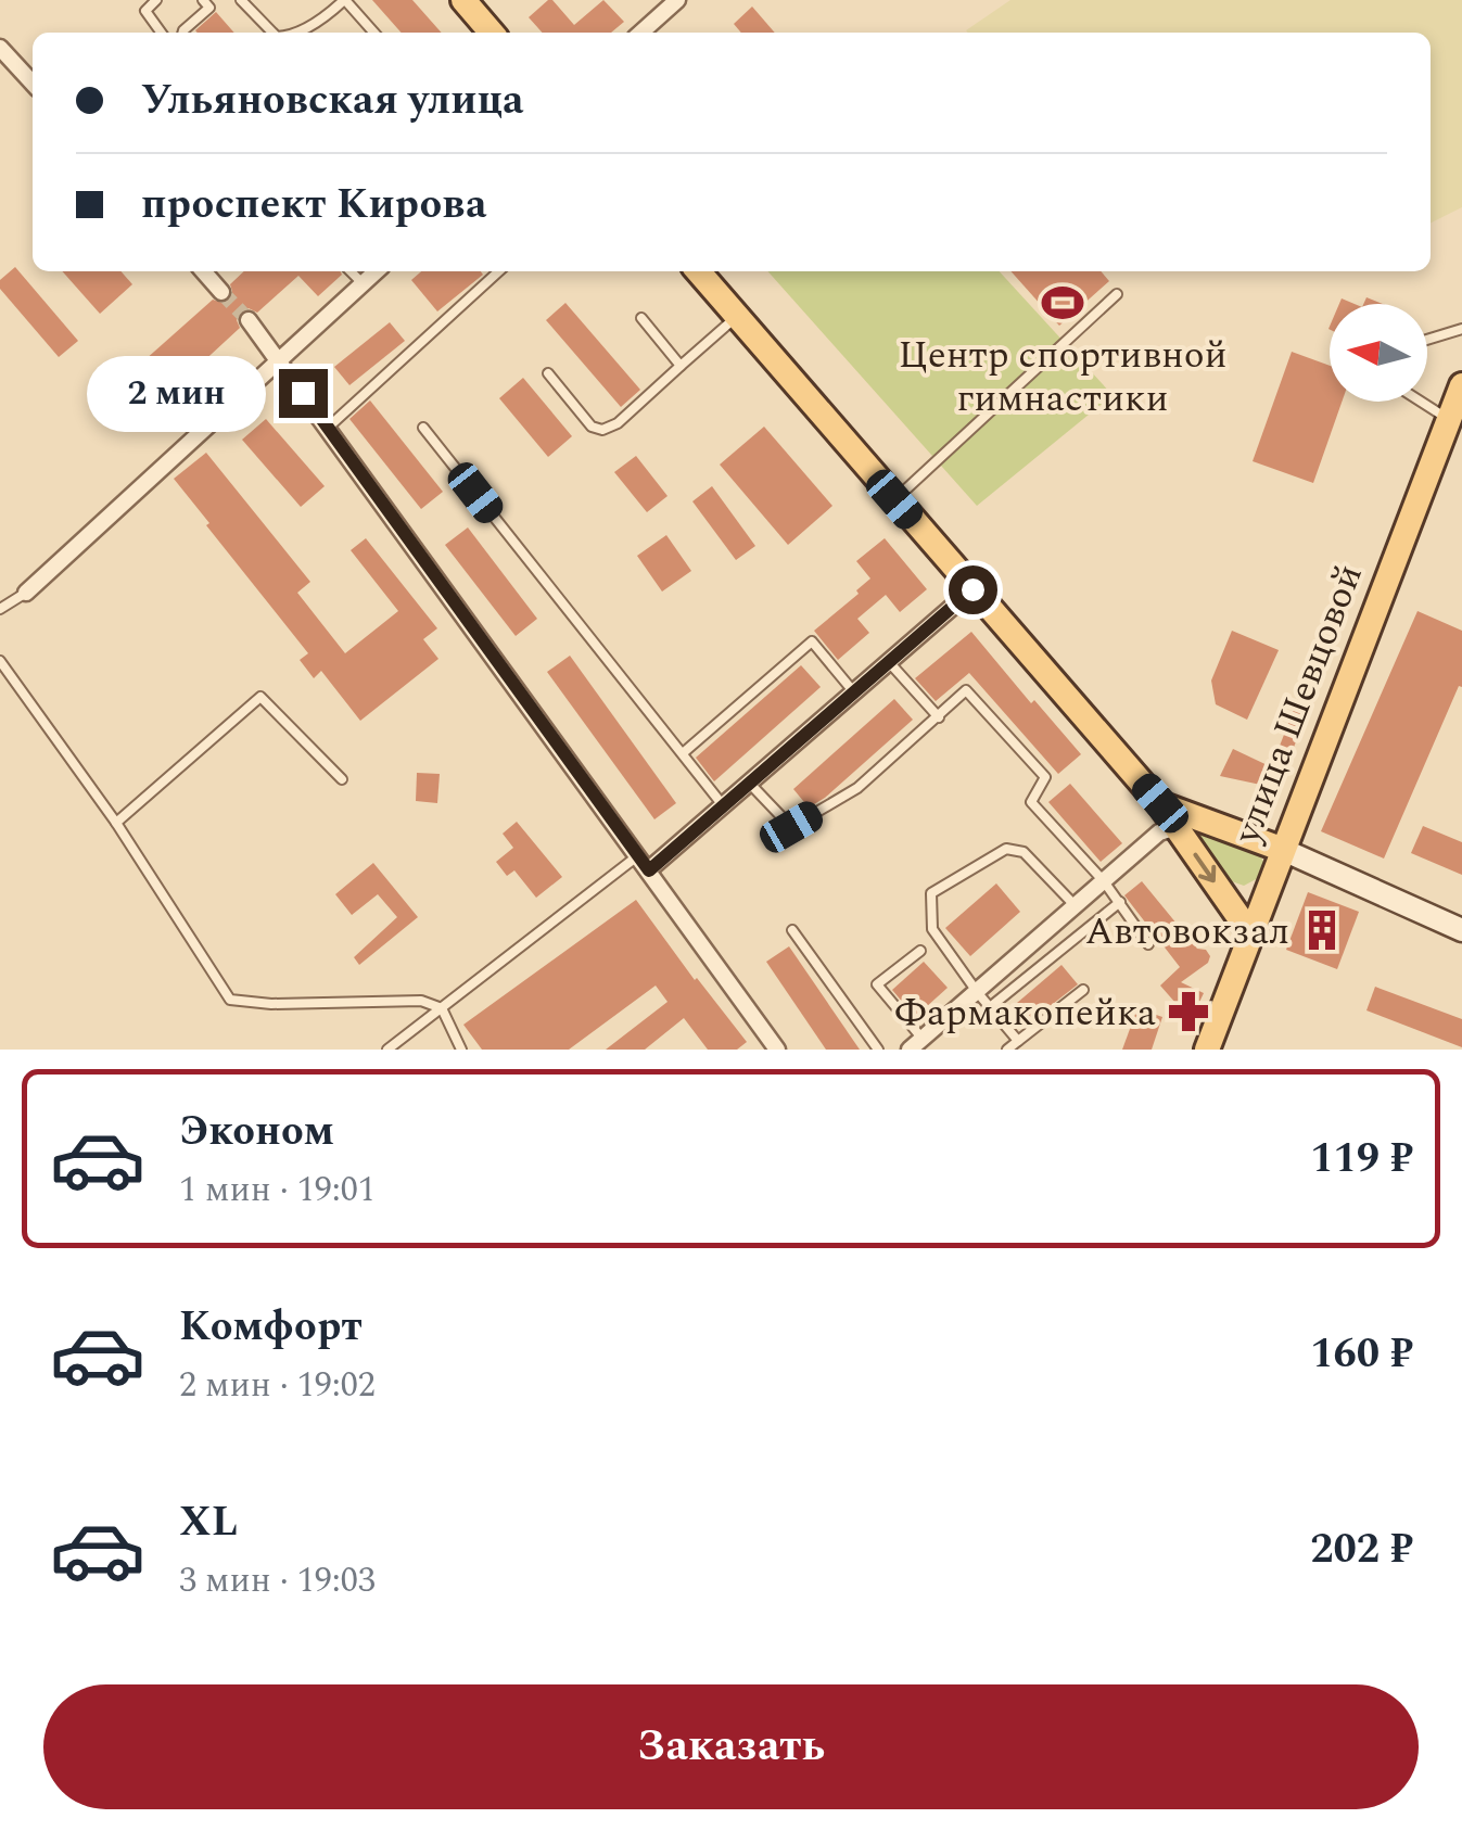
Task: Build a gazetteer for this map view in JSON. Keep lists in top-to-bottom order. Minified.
{"streets":{"main road":["улица Шевцовой"]},"places":{"sports":["Центр спортивной гимнастики"],"building":["Автовокзал"],"pharmacy":["Фармакопейка"]},"north":"left","page":{"banner":["Ульяновская улица","проспект Кирова"],"bubble":"2 мин","list":[{"name":"Эконом","note":"1 мин · 19:01","value":"119 ₽"},{"name":"Комфорт","note":"2 мин · 19:02","value":"160 ₽"},{"name":"XL","note":"3 мин · 19:03","value":"202 ₽"}],"buttons":"Заказать"}}
